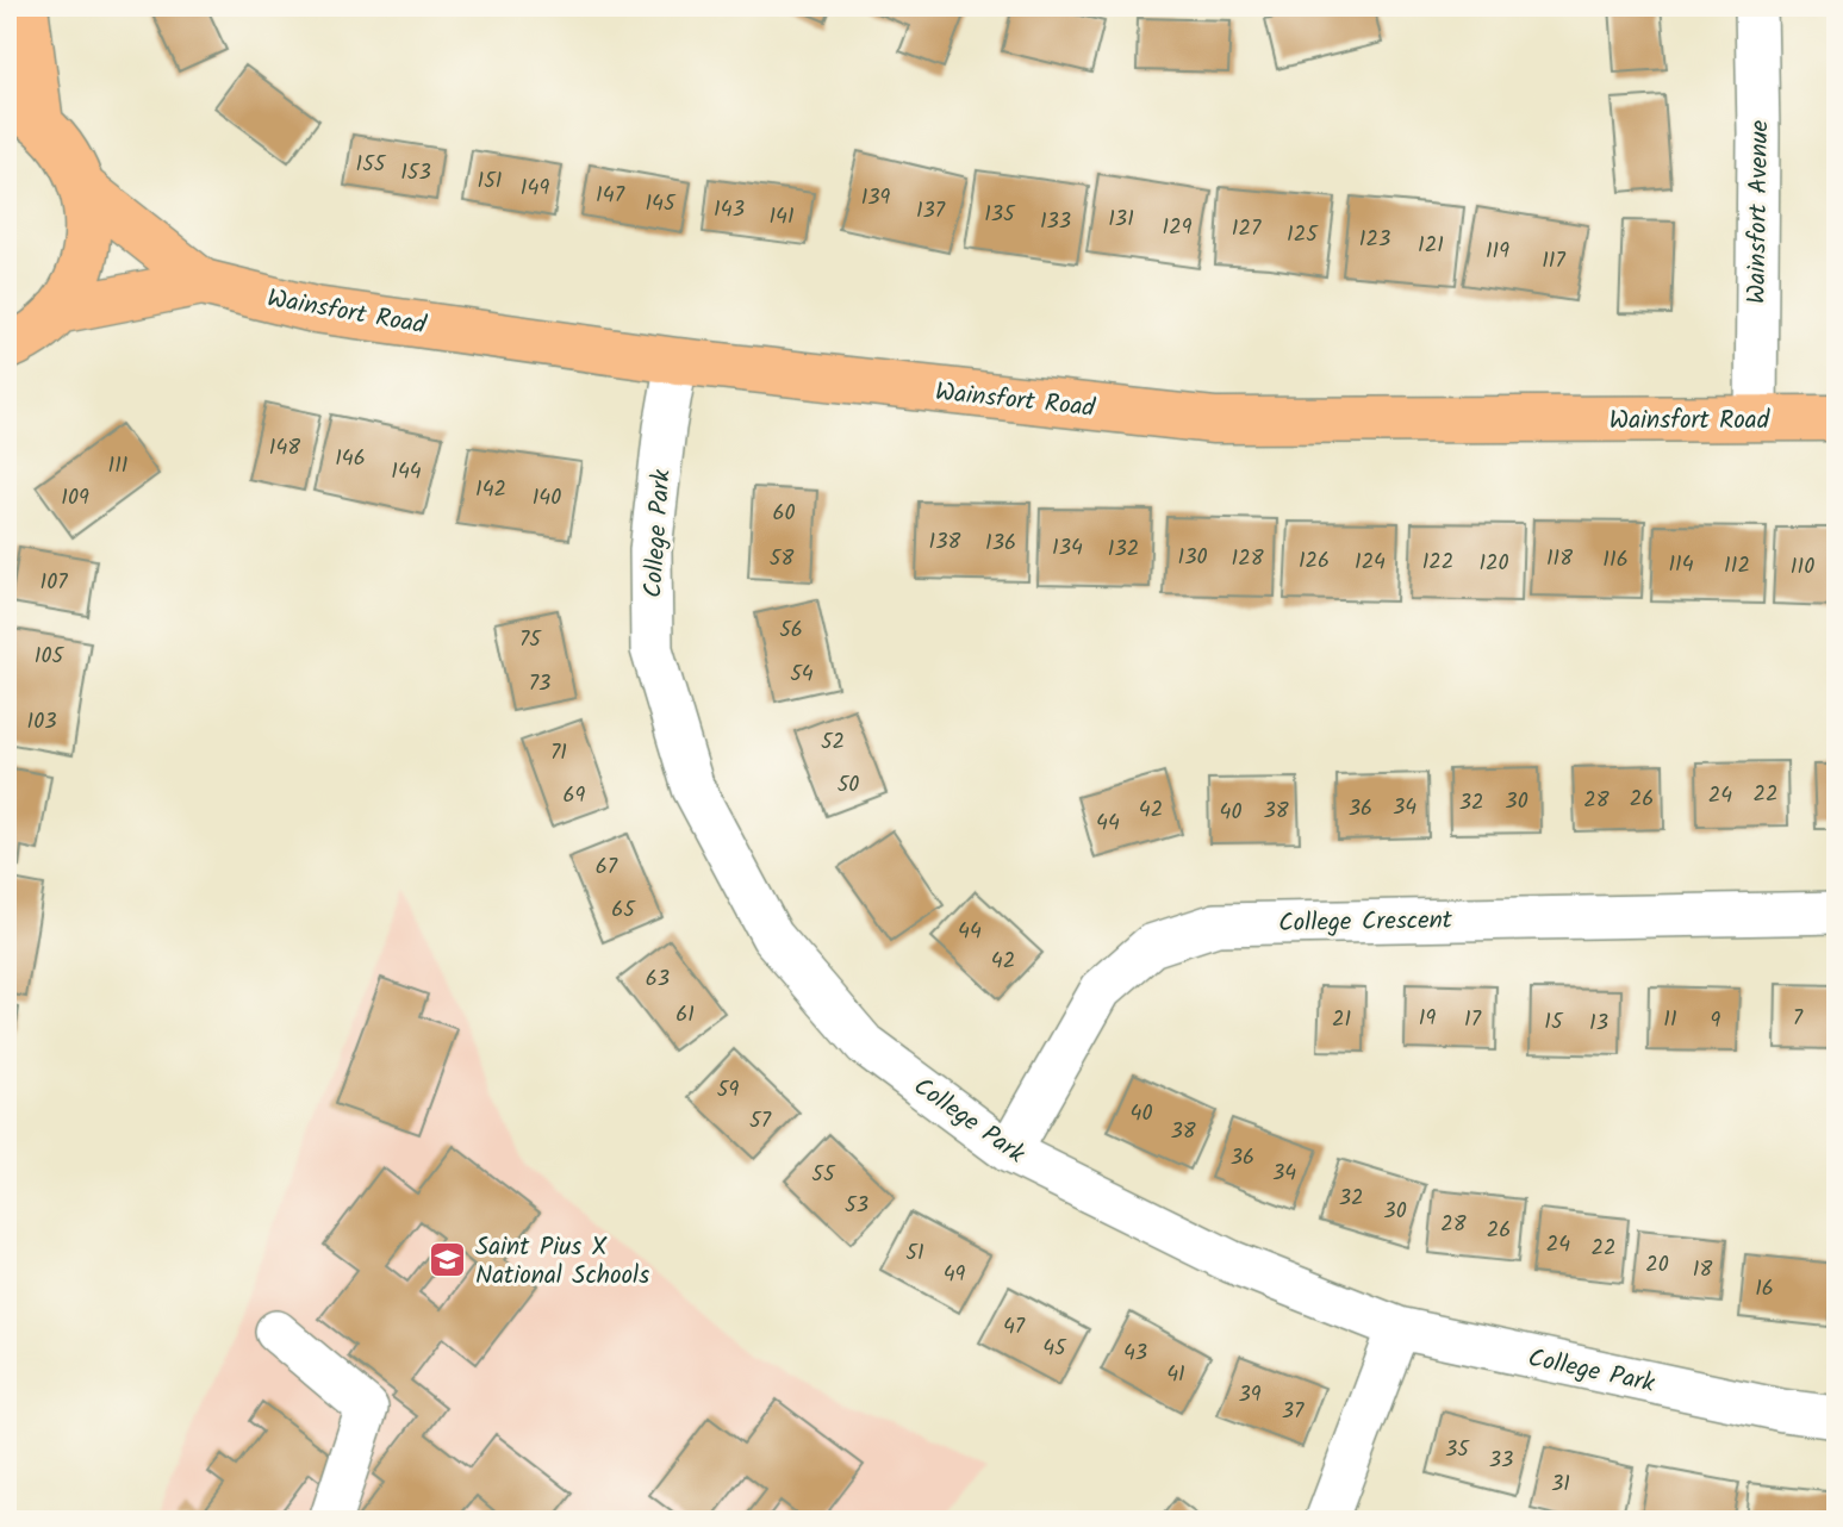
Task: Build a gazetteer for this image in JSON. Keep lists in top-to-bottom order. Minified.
{"streets":{"main road":["Wainsfort Road"],"street":["Wainsfort Avenue","College Park","College Crescent"]},"crossings":[["Wainsfort Avenue","Wainsfort Road"],["Wainsfort Road","College Park"],["College Park","College Crescent"]],"places":{"school or university":["Saint Pius X National Schools"]},"house_numbers":["155","153","151","149","147","139","145","143","137","135","141","131","133","129","127","125","123","121","119","117","148","146","111","144","142","109","140","60","138","136","134","132","130","58","128","118","116","126","124","122","120","114","112","110","107","56","75","105","54","73","103","52","71","50","22","69","24","26","28","30","32","34","36","42","38","40","44","67","65","44","42","63","61","19","7","21","17","11","9","15","13","59","40","57","38","36","34","55","32","53","30","28","26","24","22","51","20","18","49","16","47","45","43","41","39","37","35","33","31"]}
